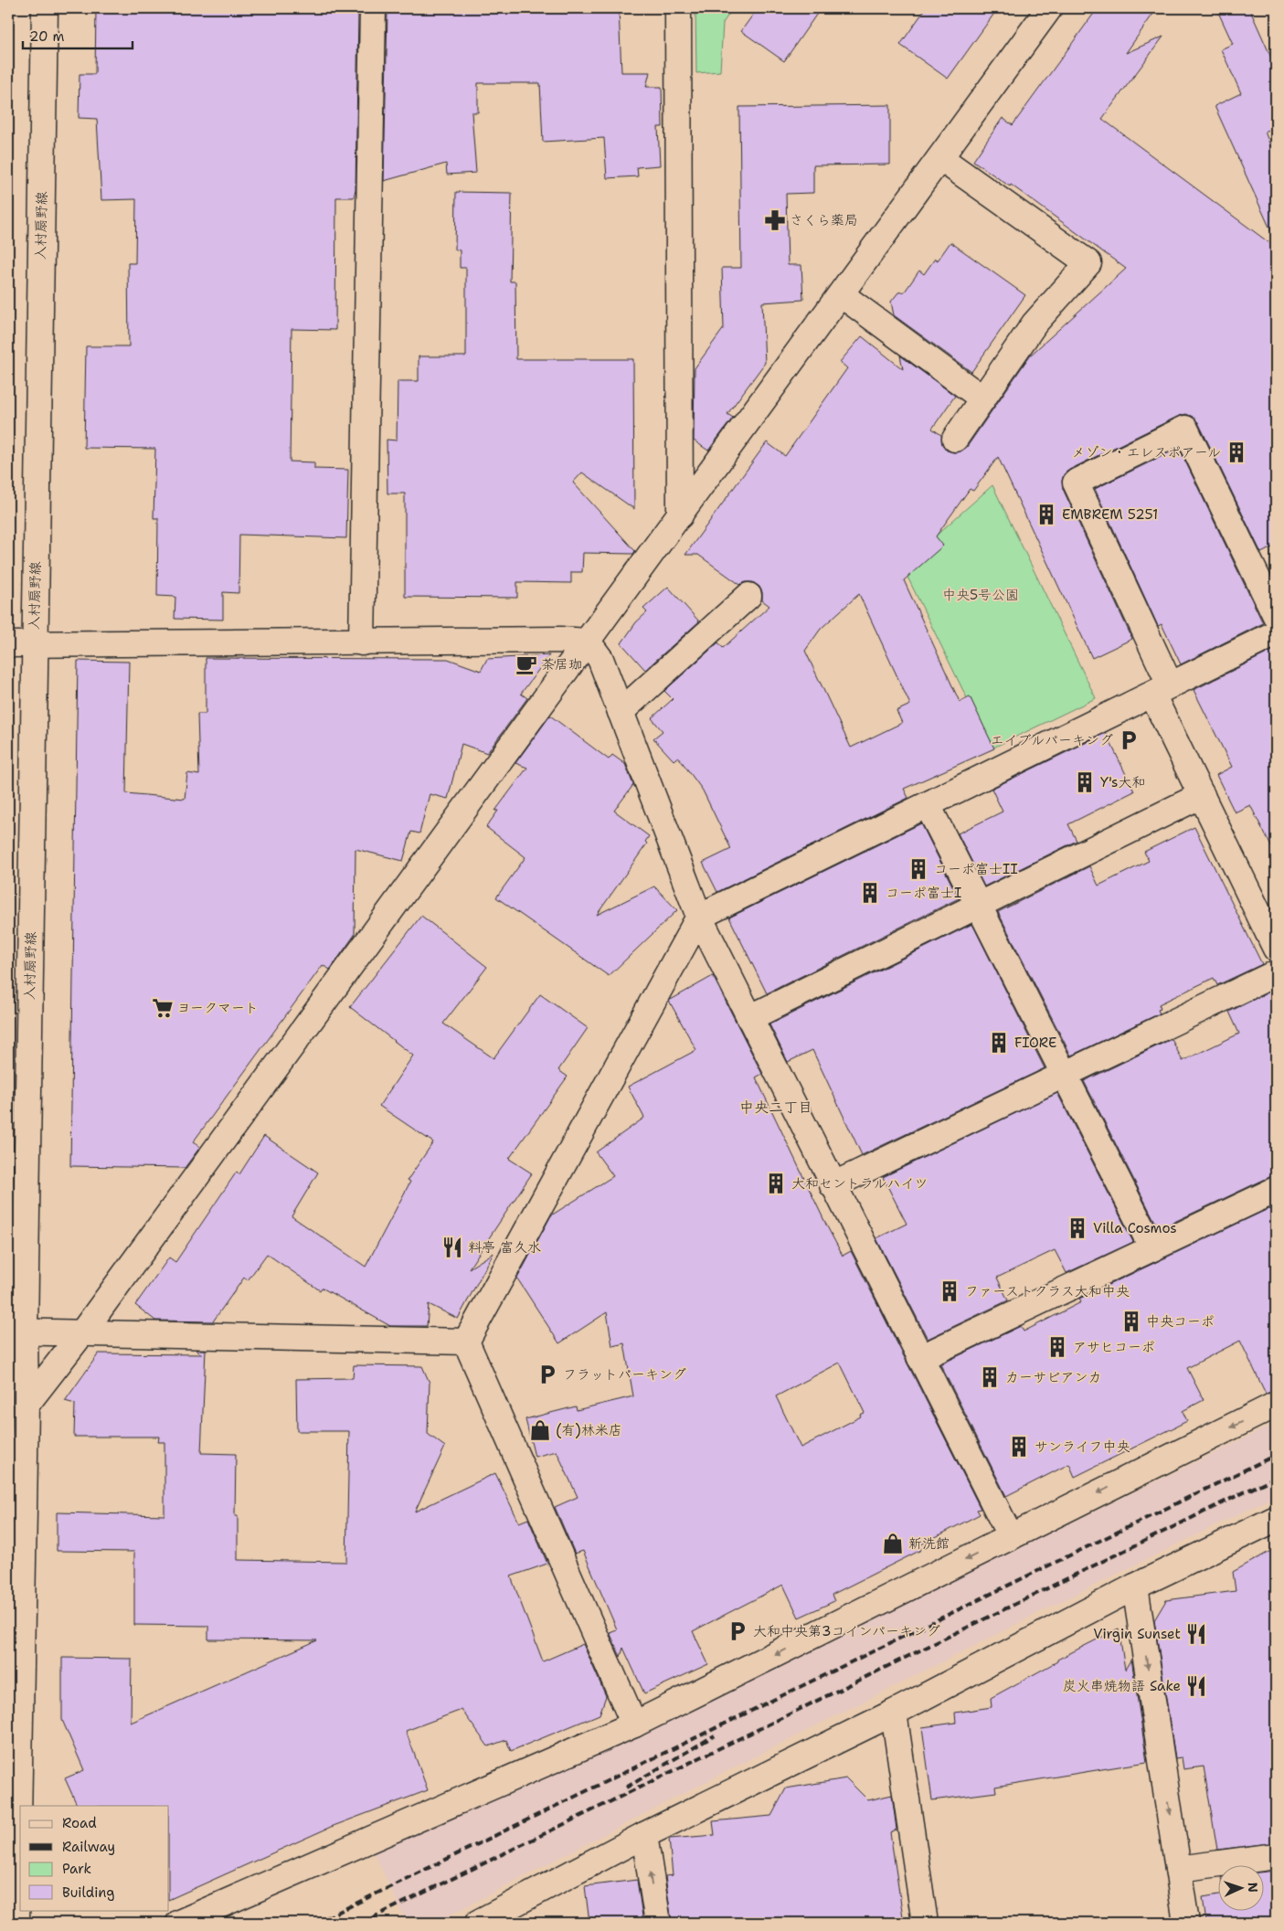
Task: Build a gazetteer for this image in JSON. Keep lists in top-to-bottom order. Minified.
{"streets":{"street":["入村扇野線"]},"districts":["中央二丁目"],"parks":["中央5号公園"],"places":{"pharmacy":["さくら薬局"],"building":["メゾン・エレスポアール","EMBREM 5251","Y's大和","コーポ富士II","コーポ富士I","FIORE","大和セントラルハイツ","Villa Cosmos","ファーストクラス大和中央","中央コーポ","アサヒコーポ","カーサビアンカ","サンライフ中央"],"cafe":["茶居珈"],"parking":["エイブルパーキング","フラットパーキング","大和中央第3コインパーキング"],"supermarket":["ヨークマート"],"restaurant":["料亭 富久水","Virgin Sunset","炭火串焼物語 Sake"],"shop":["(有)林米店","新洗館"]},"legend":["Road","Railway","Park","Building"],"scale_bar":"20 m","north":"right"}
